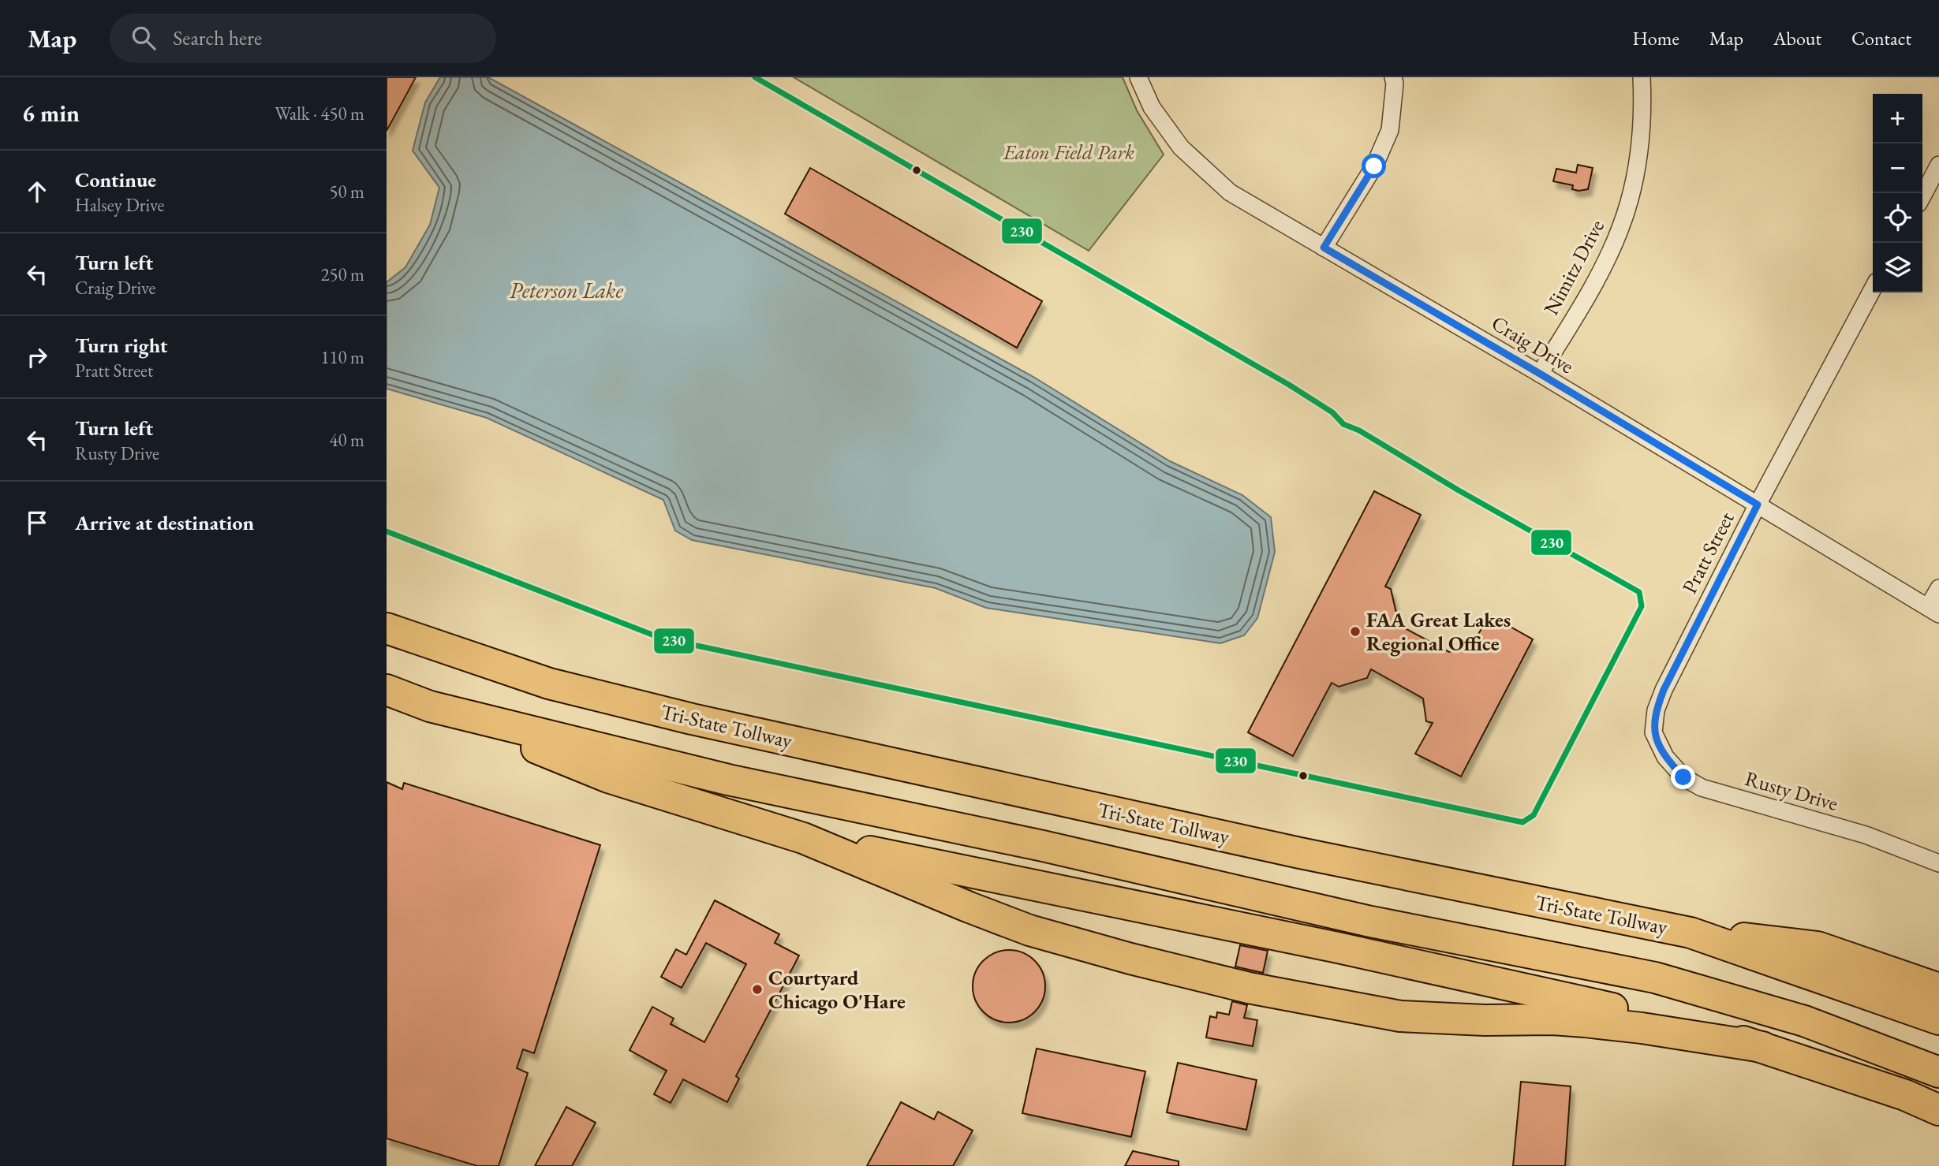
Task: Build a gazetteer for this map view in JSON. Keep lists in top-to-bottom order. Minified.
{"streets":{"highway":["Tri-State Tollway"],"street":["Nimitz Drive","Craig Drive","Pratt Street","Rusty Drive"]},"crossings":[["Nimitz Drive","Craig Drive"],["Craig Drive","Pratt Street"],["Pratt Street","Rusty Drive"]],"water":["Peterson Lake"],"parks":["Eaton Field Park"],"places":["FAA Great Lakes Regional Office","Courtyard Chicago O'Hare"],"lines":["transit line 230"],"page":{"header":"Map","search":"Search here","nav":["Home","Map","About","Contact"],"heading":["6 min","Walk · 450 m"],"map_buttons":["+","−"],"list":[["Continue","Halsey Drive","50 m"],["Turn left","Craig Drive","250 m"],["Turn right","Pratt Street","110 m"],["Turn left","Rusty Drive","40 m"],"Arrive at destination"]}}
